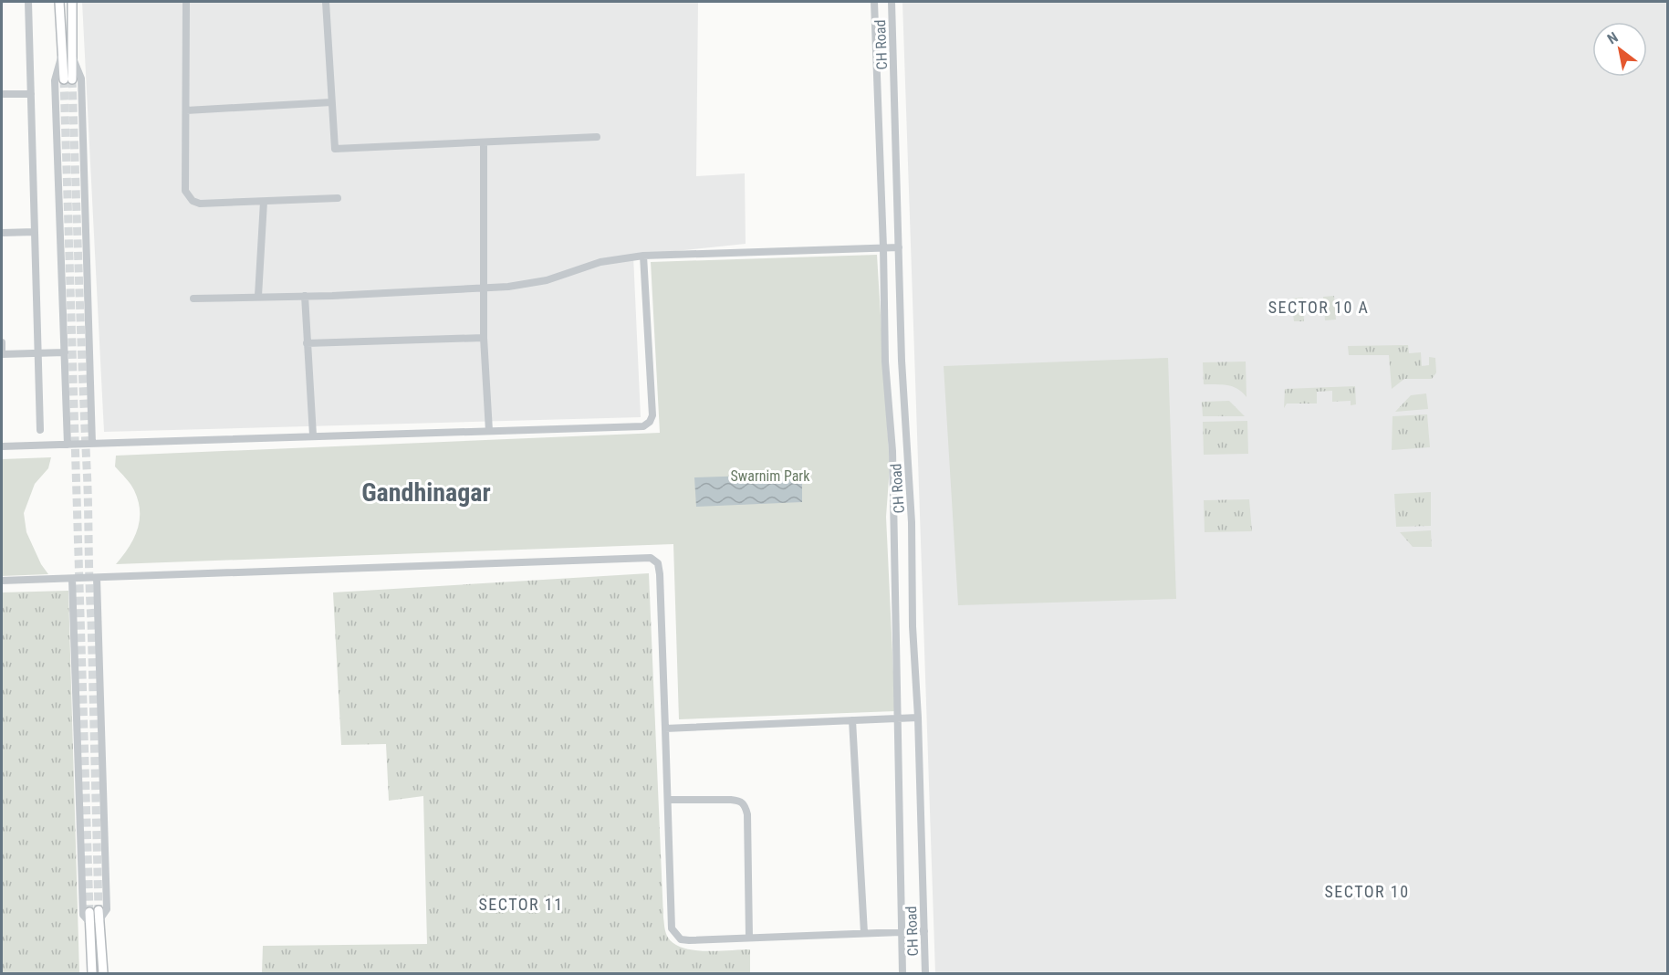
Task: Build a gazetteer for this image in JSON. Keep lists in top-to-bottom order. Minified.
{"streets":{"street":["CH Road"]},"districts":["SECTOR 10 A","Gandhinagar","SECTOR 10","SECTOR 11"],"parks":["Swarnim Park"],"north":"top left"}
